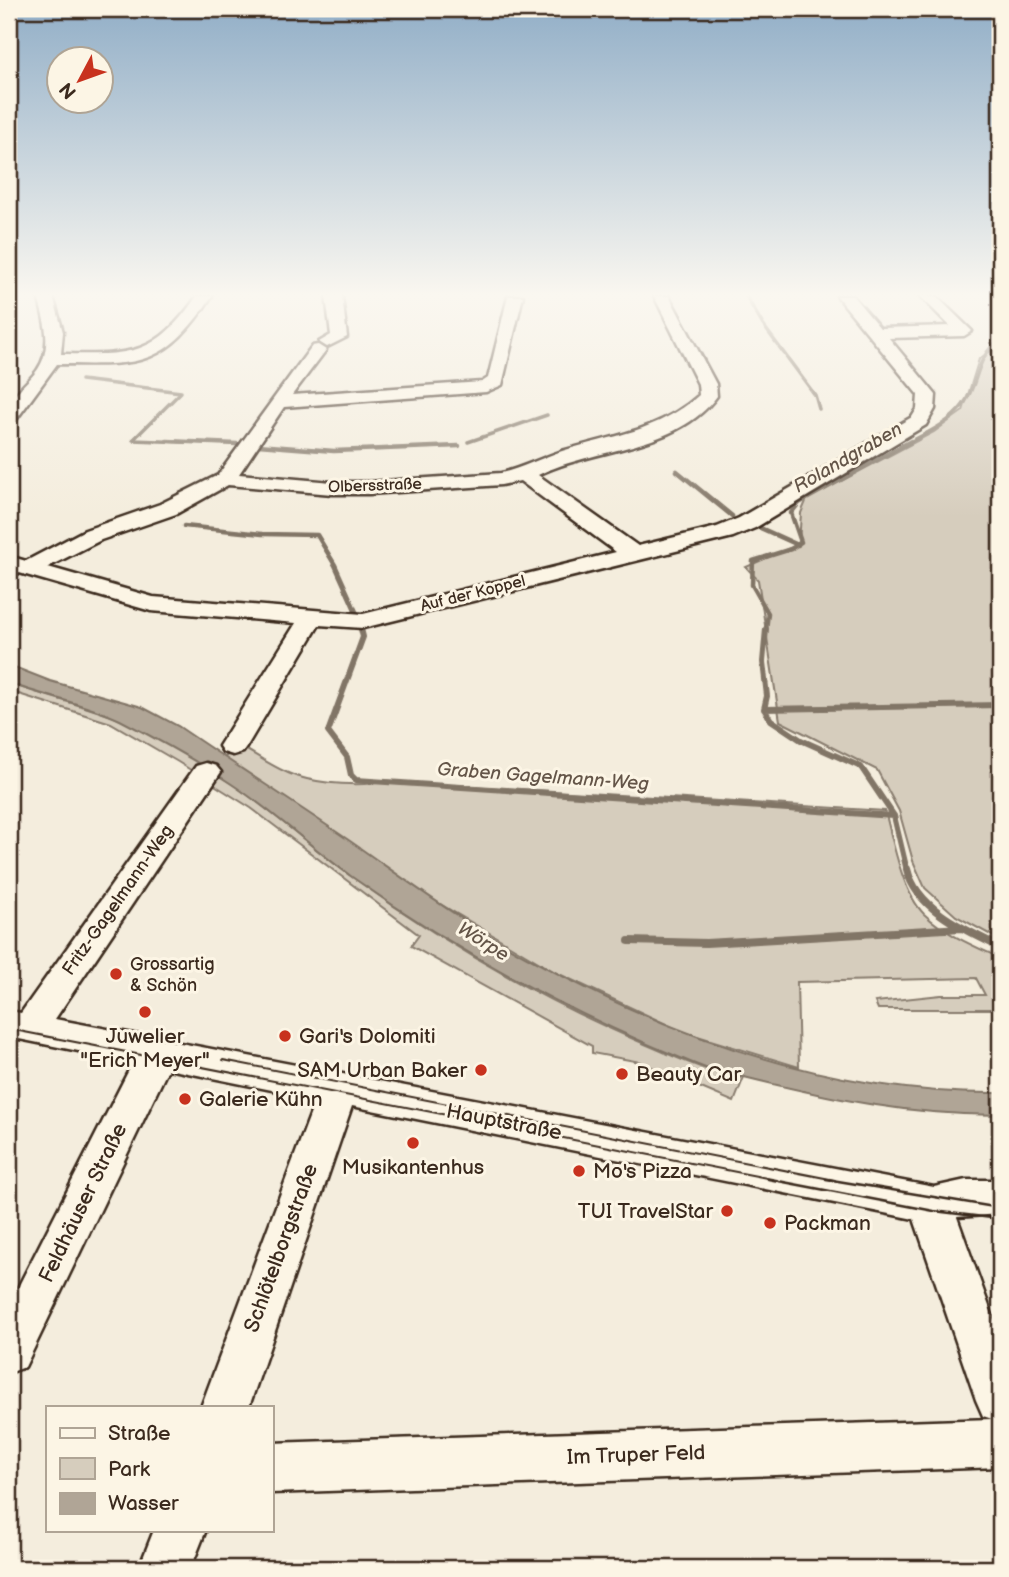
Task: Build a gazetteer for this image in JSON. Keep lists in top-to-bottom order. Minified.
{"streets":{"street":["Olbersstraße","Auf der Koppel","Fritz-Gagelmann-Weg","Hauptstraße","Feldhäuser Straße","Schlötelborgstraße","Im Truper Feld"]},"crossings":[["Fritz-Gagelmann-Weg","Hauptstraße"],["Hauptstraße","Feldhäuser Straße"],["Hauptstraße","Schlötelborgstraße"]],"water":["Rolandgraben","Graben Gagelmann-Weg","Wörpe"],"places":["Grossartig & Schön","Juwelier \"Erich Meyer\"","Gari's Dolomiti","SAM Urban Baker","Beauty Car","Galerie Kühn","Musikantenhus","Mo's Pizza","TUI TravelStar","Packman"],"legend":["Straße","Park","Wasser"],"north":"bottom left"}
